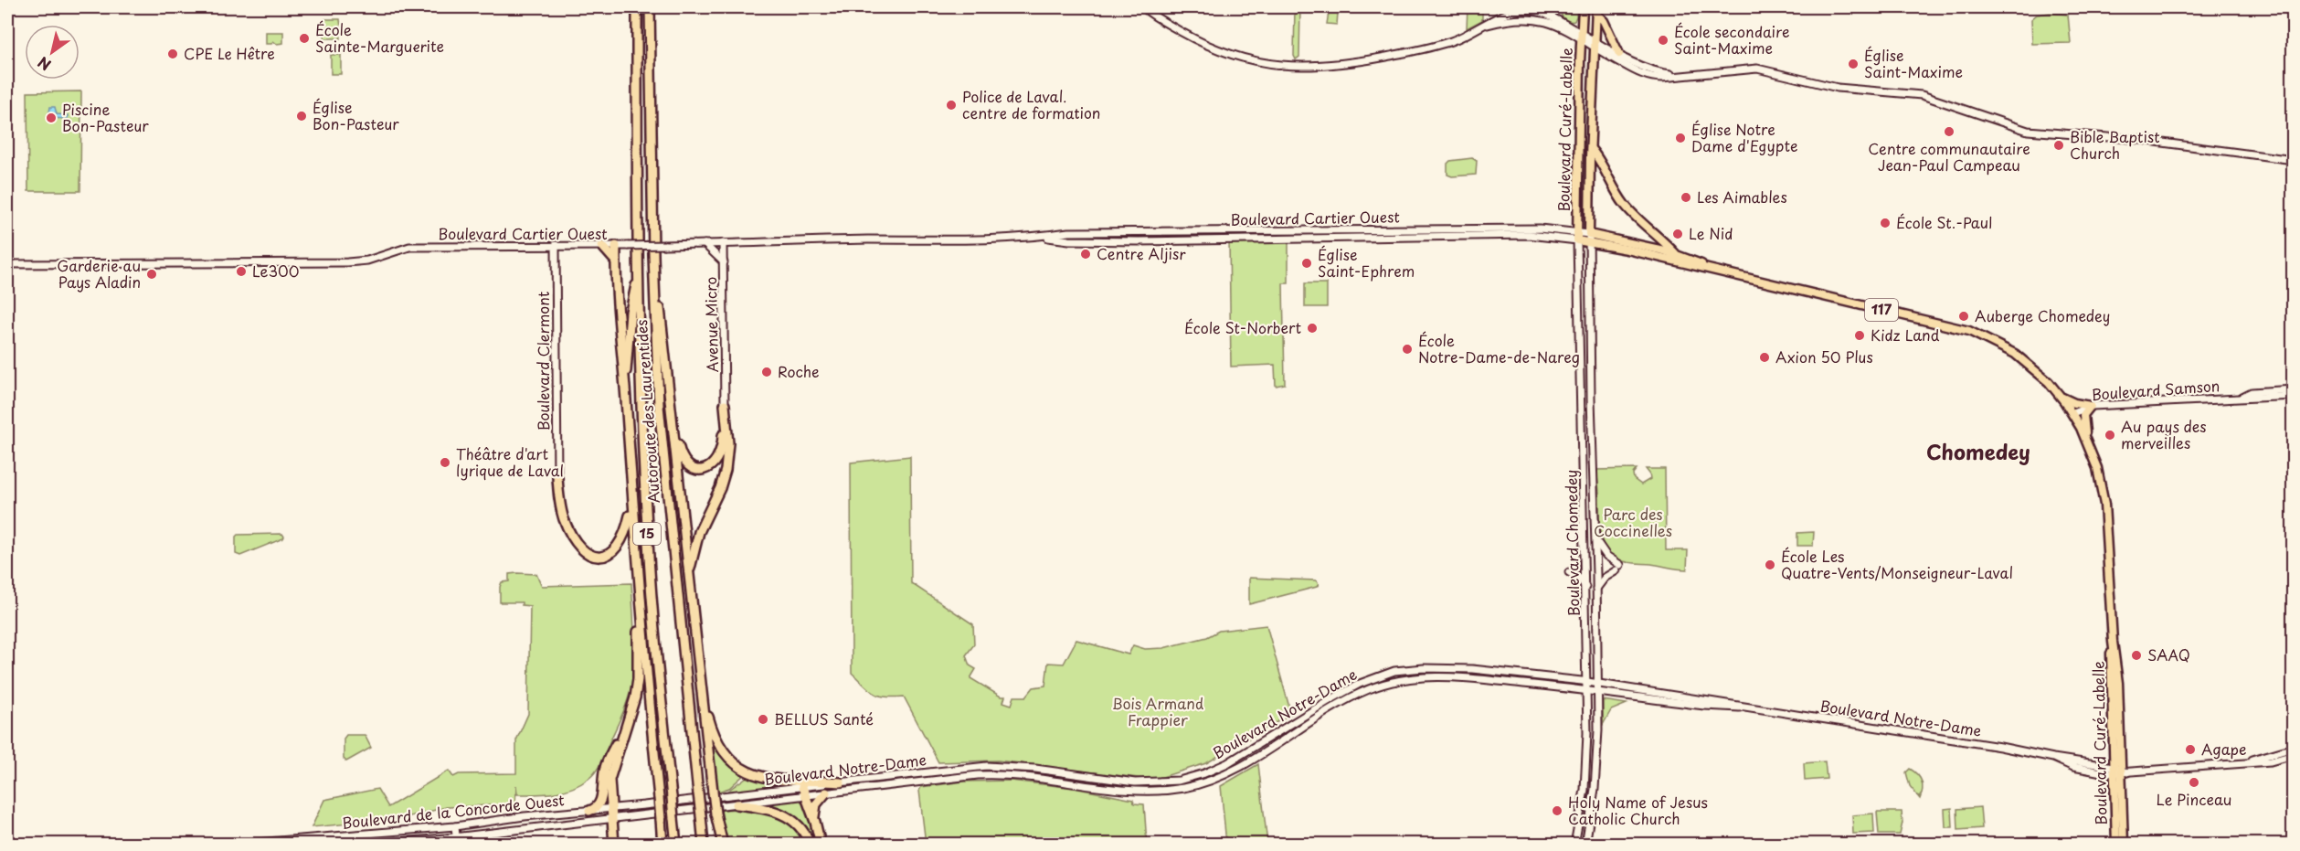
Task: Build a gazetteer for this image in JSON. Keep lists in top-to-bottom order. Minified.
{"streets":{"highway":["Autoroute des Laurentides","15"],"main road":["Boulevard Curé-Labelle","117"],"street":["Boulevard Cartier Ouest","Avenue Micro","Boulevard Clermont","Boulevard Samson","Boulevard Chomedey","Boulevard Notre-Dame","Boulevard de la Concorde Ouest"]},"crossings":[["Boulevard Curé-Labelle","Boulevard Cartier Ouest"],["Boulevard Curé-Labelle","Boulevard Samson"],["Boulevard Curé-Labelle","Boulevard Chomedey"],["Boulevard Curé-Labelle","Boulevard Notre-Dame"],["Boulevard Cartier Ouest","Avenue Micro"],["Boulevard Cartier Ouest","Boulevard Clermont"],["Boulevard Cartier Ouest","Boulevard Chomedey"],["Autoroute des Laurentides","Boulevard Notre-Dame"],["Autoroute des Laurentides","Boulevard de la Concorde Ouest"],["Boulevard Chomedey","Boulevard Notre-Dame"],["Boulevard Notre-Dame","Boulevard de la Concorde Ouest"]],"districts":["Chomedey"],"parks":["Parc des Coccinelles","Bois Armand Frappier"],"places":["École Sainte-Marguerite","École secondaire Saint-Maxime","CPE Le Hêtre","Église Saint-Maxime","Police de Laval. centre de formation","Église Bon-Pasteur","Piscine Bon-Pasteur","Centre communautaire Jean-Paul Campeau","Église Notre Dame d'Egypte","Bible Baptist Church","Les Aimables","École St.-Paul","Le Nid","Centre Aljisr","Église Saint-Ephrem","Le300","Garderie au Pays Aladin","Auberge Chomedey","École St-Norbert","Kidz Land","École Notre-Dame-de-Nareg","Axion 50 Plus","Roche","Au pays des merveilles","Théâtre d'art lyrique de Laval","École Les Quatre-Vents/Monseigneur-Laval","SAAQ","BELLUS Santé","Agape","Le Pinceau","Holy Name of Jesus Catholic Church"],"north":"bottom left"}
